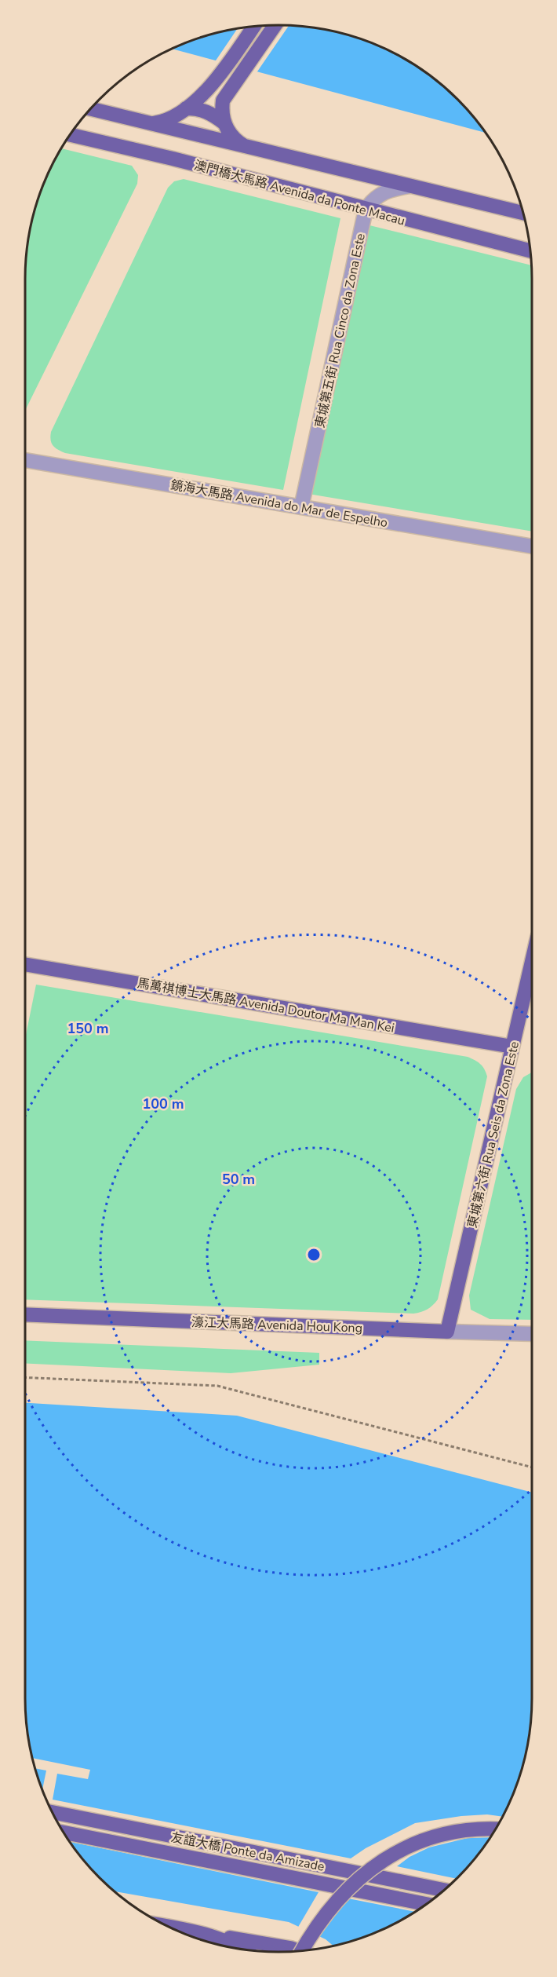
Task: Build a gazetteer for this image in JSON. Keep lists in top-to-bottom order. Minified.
{"streets":{"main road":["澳門橋大馬路 Avenida da Ponte Macau","馬萬祺博士大馬路 Avenida Doutor Ma Man Kei","東城第六街 Rua Seis da Zona Este","濠江大馬路 Avenida Hou Kong","友誼大橋 Ponte da Amizade"],"street":["東城第五街 Rua Cinco da Zona Este","鏡海大馬路 Avenida do Mar de Espelho"]},"crossings":[["澳門橋大馬路 Avenida da Ponte Macau","東城第五街 Rua Cinco da Zona Este"],["東城第五街 Rua Cinco da Zona Este","鏡海大馬路 Avenida do Mar de Espelho"],["馬萬祺博士大馬路 Avenida Doutor Ma Man Kei","東城第六街 Rua Seis da Zona Este"],["東城第六街 Rua Seis da Zona Este","濠江大馬路 Avenida Hou Kong"]],"rings":["150 m","100 m","50 m"]}
